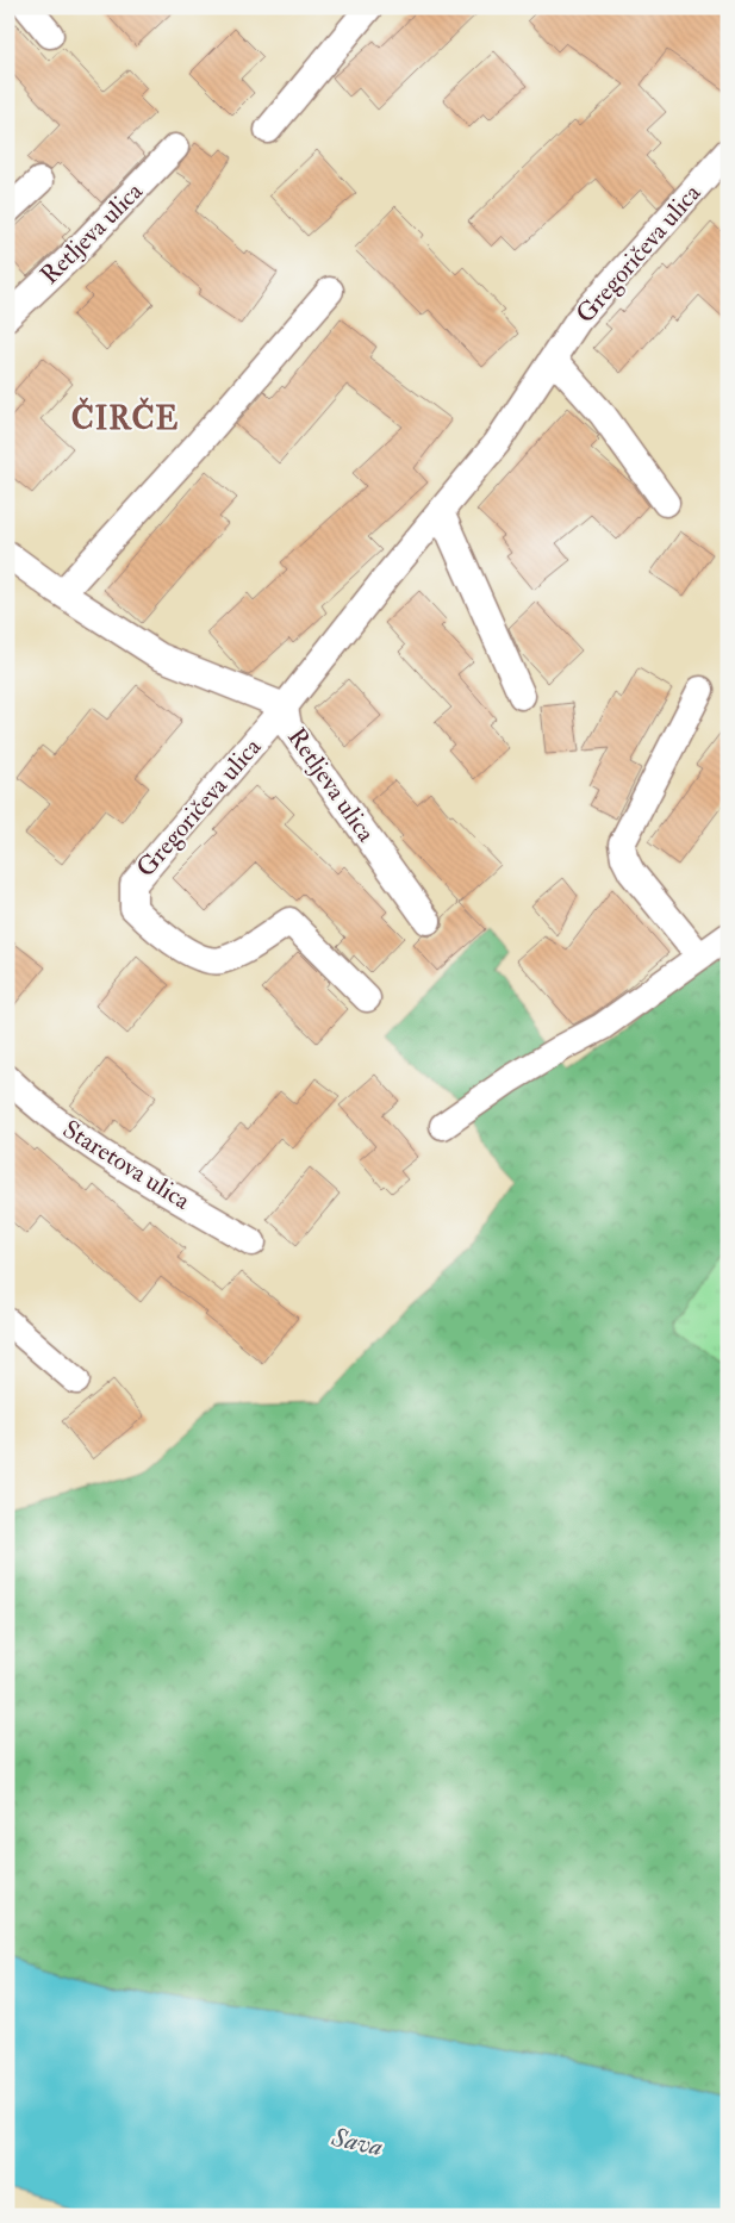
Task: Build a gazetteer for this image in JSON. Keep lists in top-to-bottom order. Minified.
{"streets":{"street":["Retljeva ulica","Gregoričeva ulica","Staretova ulica"]},"crossings":[["Retljeva ulica","Gregoričeva ulica"]],"districts":["ČIRČE"],"water":["Sava"]}
